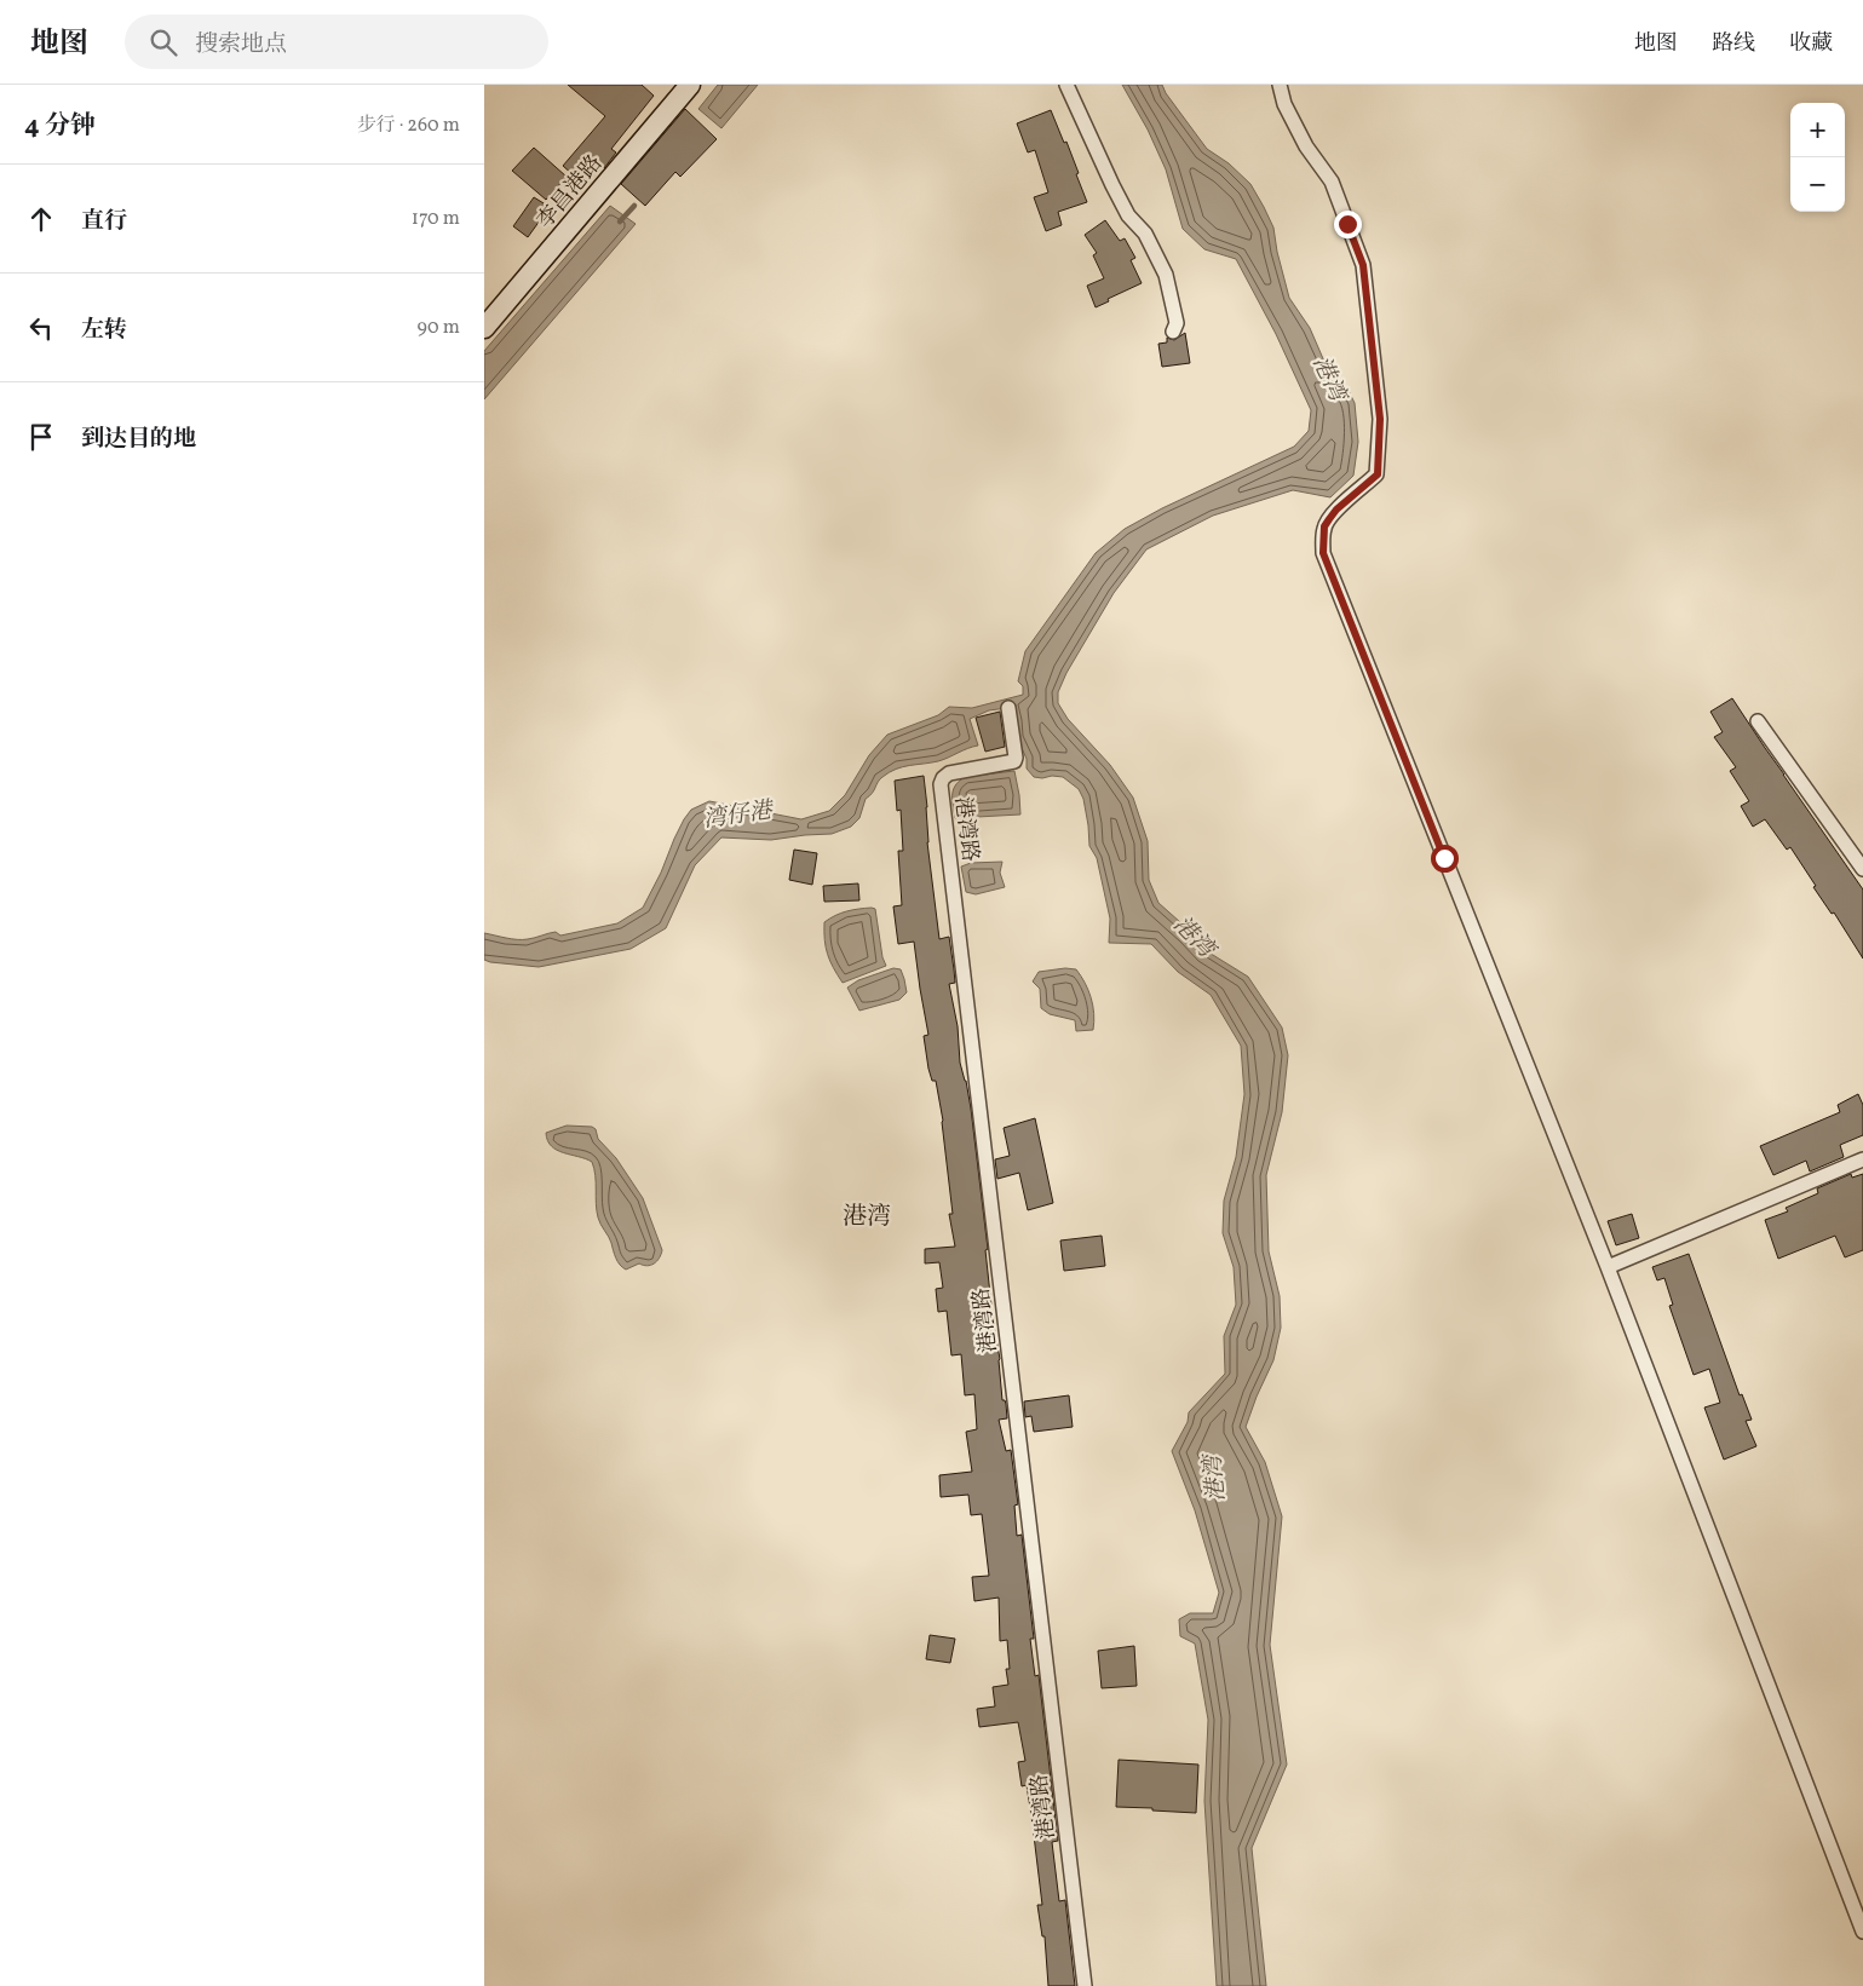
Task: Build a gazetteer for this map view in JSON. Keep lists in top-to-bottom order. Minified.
{"streets":{"street":["李昌港路","港湾路"]},"districts":["港湾"],"water":["港湾","湾仔港"],"page":{"header":"地图","search":"搜索地点","nav":["地图","路线","收藏"],"heading":["4 分钟","步行 · 260 m"],"map_buttons":["+","−"],"list":[["直行","170 m"],["左转","90 m"],"到达目的地"]}}
